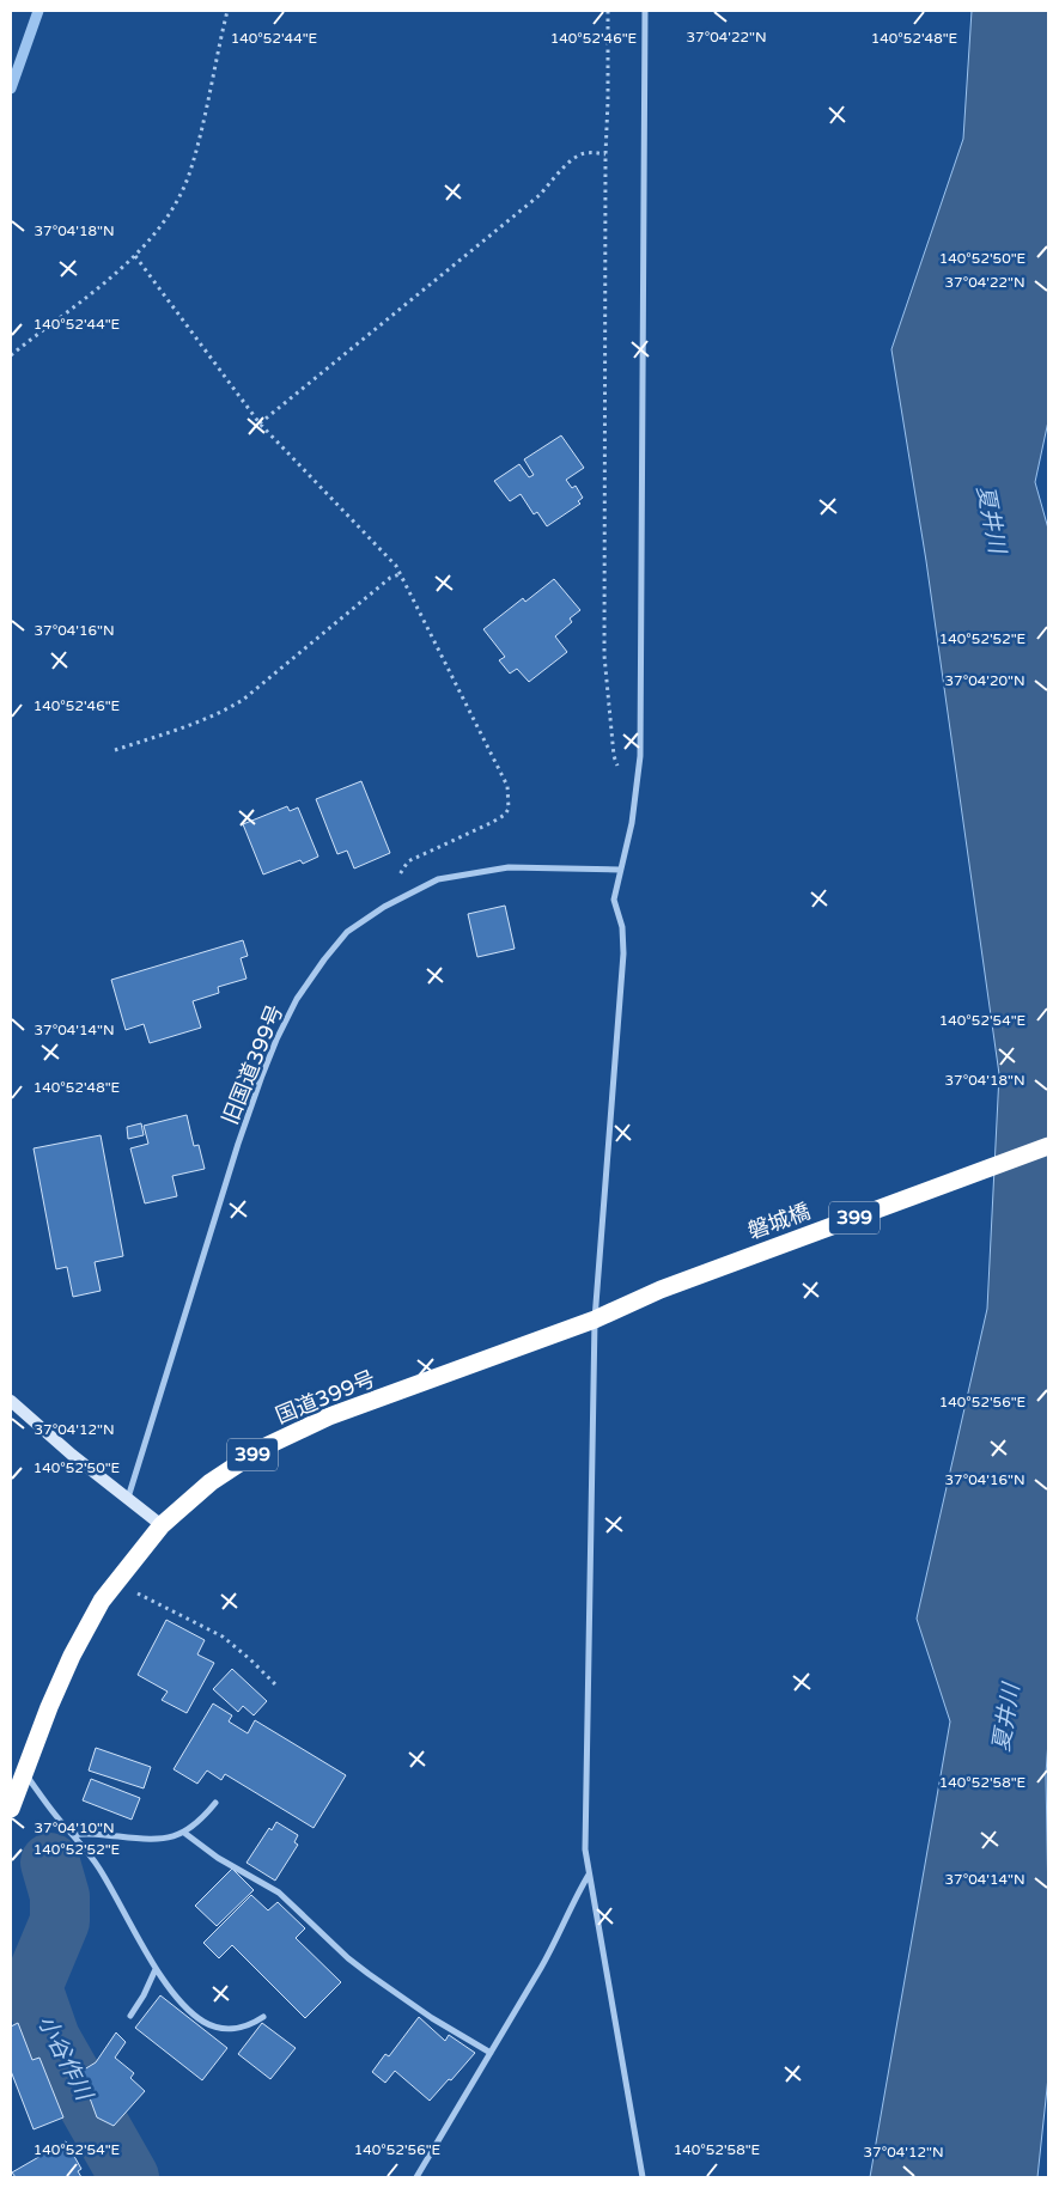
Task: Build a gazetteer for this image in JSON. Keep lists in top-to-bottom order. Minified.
{"streets":{"highway":["399","磐城橋","国道399号"],"street":["旧国道399号"]},"crossings":[["磐城橋","国道399号"]],"water":["夏井川","小谷作川"],"coordinates":["37°04'22\"N","140°52'44\"E","140°52'46\"E","140°52'48\"E","37°04'18\"N","140°52'50\"E","37°04'16\"N","140°52'52\"E","37°04'20\"N","140°52'54\"E","37°04'14\"N","140°52'56\"E","37°04'12\"N","140°52'58\"E","37°04'10\"N"]}
